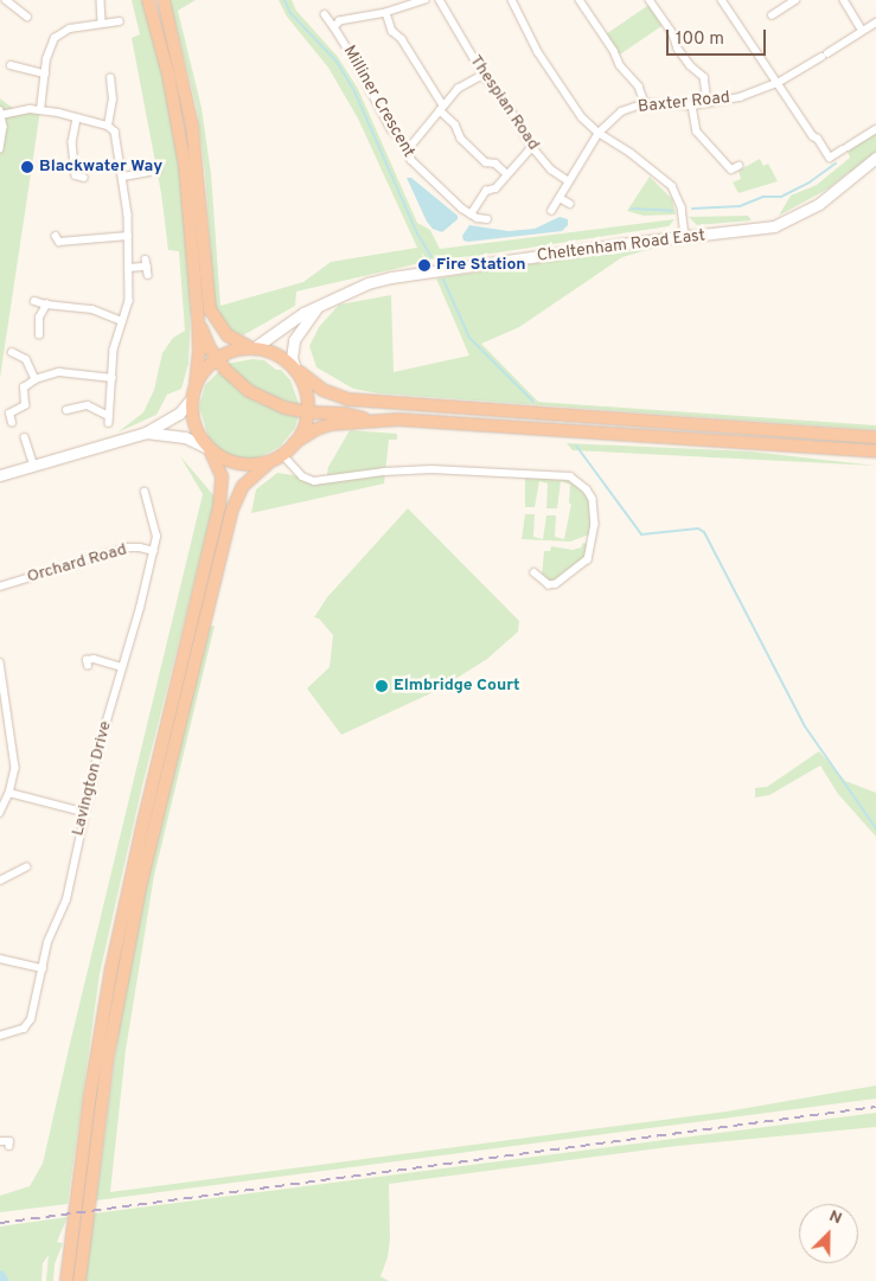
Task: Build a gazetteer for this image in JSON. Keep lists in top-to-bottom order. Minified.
{"streets":{"main road":["Cheltenham Road East"],"street":["Milliner Crescent","Thespian Road","Baxter Road","Orchard Road","Lavington Drive"]},"crossings":[["Orchard Road","Lavington Drive"]],"places":["Blackwater Way","Fire Station","Elmbridge Court"],"scale_bar":"100 m","north":"top right"}
